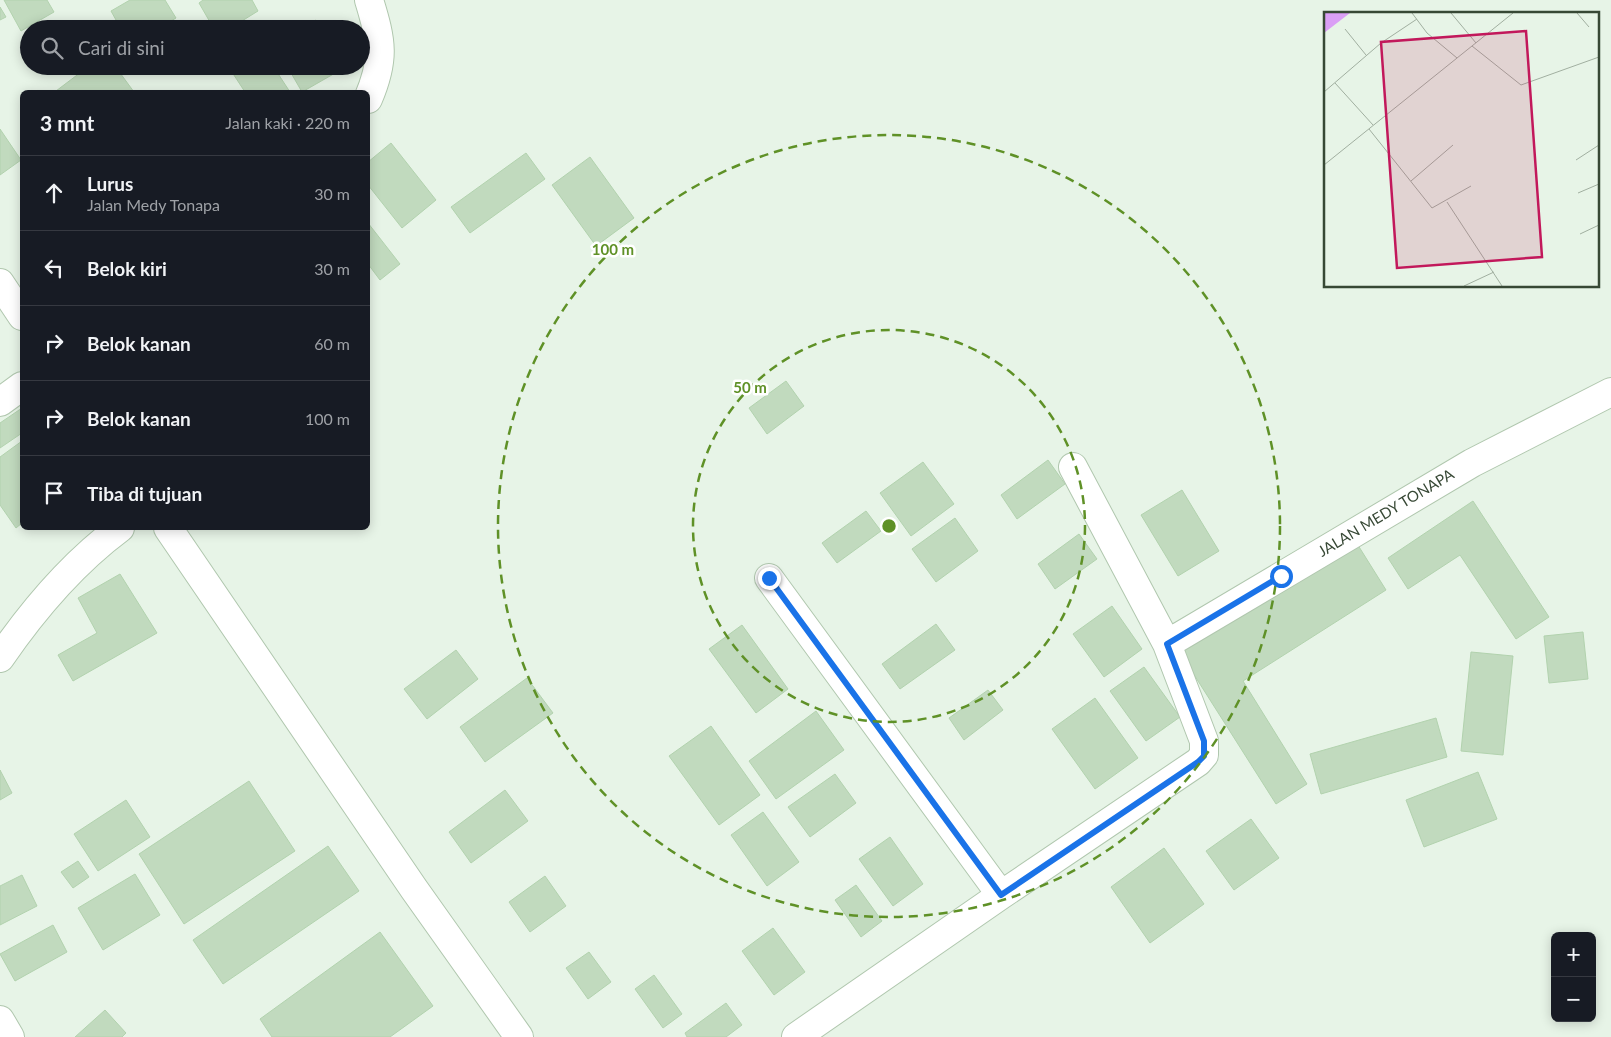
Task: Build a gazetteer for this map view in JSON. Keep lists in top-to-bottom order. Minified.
{"streets":{"street":["JALAN MEDY TONAPA"]},"page":{"search":"Cari di sini","heading":["3 mnt","Jalan kaki · 220 m"],"list":[["Lurus","Jalan Medy Tonapa","30 m"],["Belok kiri","30 m"],["Belok kanan","60 m"],["Belok kanan","100 m"],"Tiba di tujuan"],"map_buttons":["+","−"]},"rings":["100 m","50 m"]}
